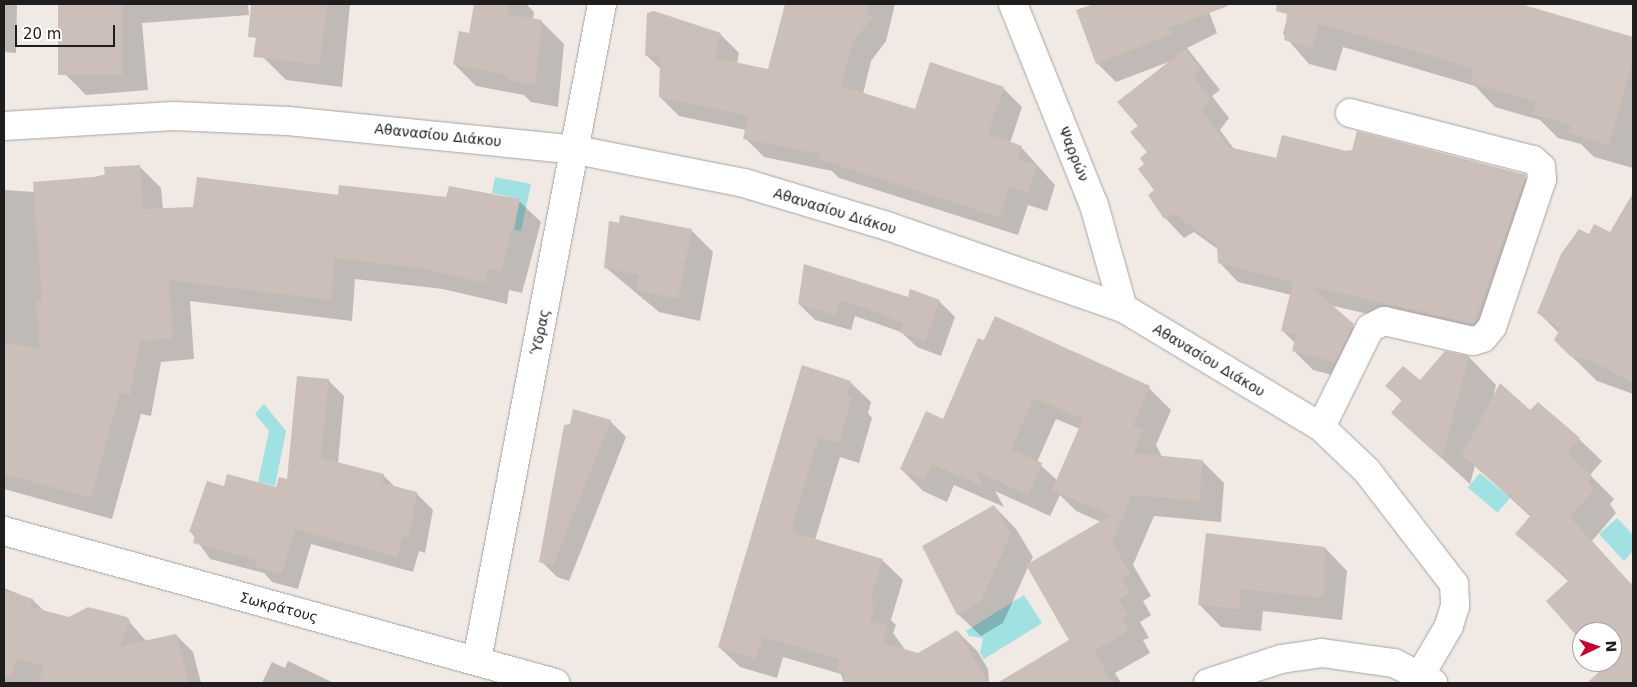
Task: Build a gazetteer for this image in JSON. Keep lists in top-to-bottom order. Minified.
{"streets":{"street":["Αθανασίου Διάκου","Ψαρρών","Ύδρας","Σωκράτους"]},"crossings":[["Αθανασίου Διάκου","Ψαρρών"],["Αθανασίου Διάκου","Ύδρας"],["Ύδρας","Σωκράτους"]],"scale_bar":"20 m","north":"right"}
